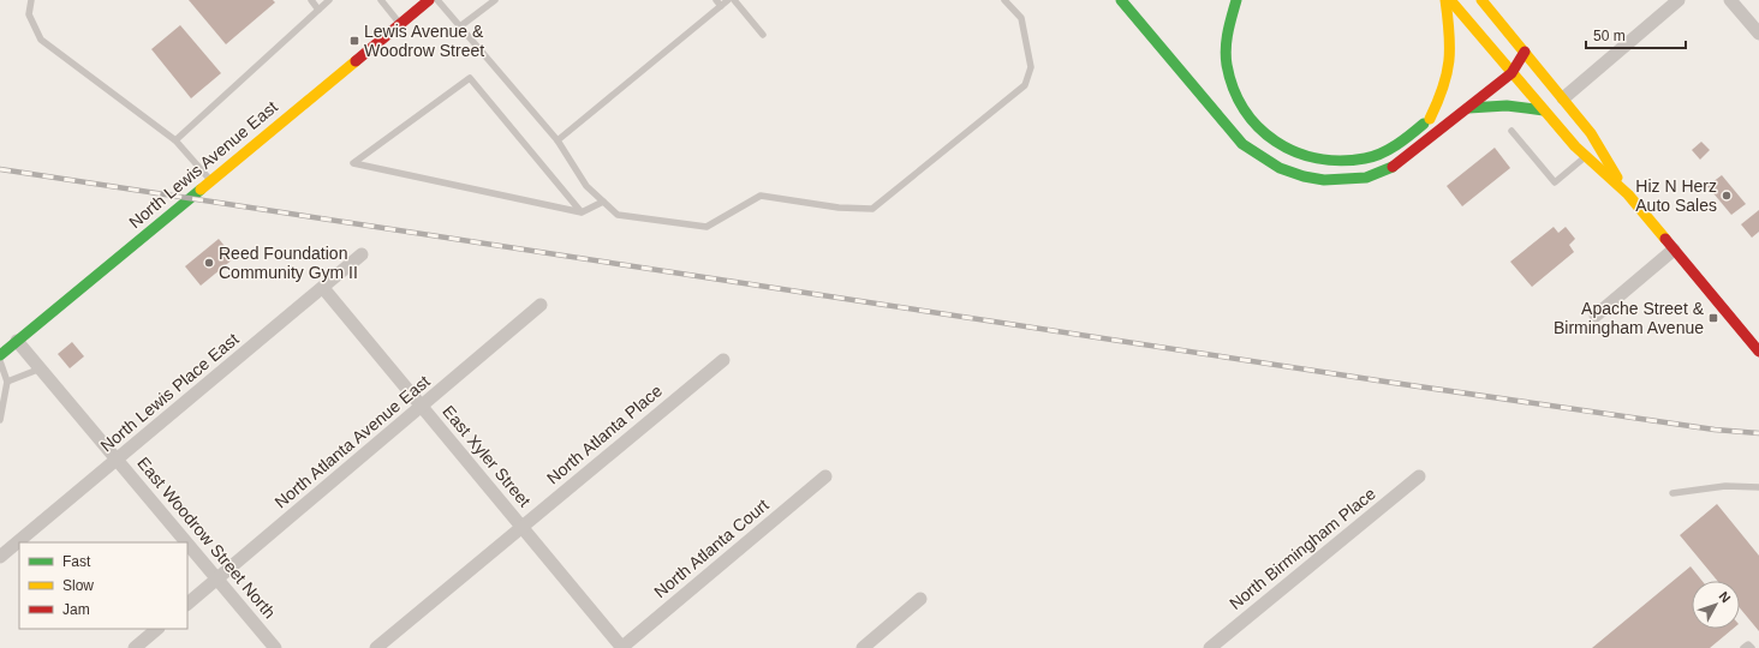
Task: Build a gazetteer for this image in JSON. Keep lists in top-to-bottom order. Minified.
{"streets":{"main road":["North Lewis Avenue East"],"street":["North Lewis Place East","North Atlanta Place","North Atlanta Avenue East","East Xyler Street","East Woodrow Street North","North Atlanta Court","North Birmingham Place"]},"crossings":[["North Lewis Avenue East","East Woodrow Street North"],["North Lewis Place East","East Xyler Street"],["North Lewis Place East","East Woodrow Street North"],["North Atlanta Place","East Xyler Street"],["North Atlanta Avenue East","East Xyler Street"],["North Atlanta Avenue East","East Woodrow Street North"],["East Xyler Street","North Atlanta Court"]],"places":{"transit":["Lewis Avenue & Woodrow Street","Apache Street & Birmingham Avenue"],"other":["Hiz N Herz Auto Sales","Reed Foundation Community Gym II"]},"legend":["Fast","Slow","Jam"],"scale_bar":"50 m","north":"top right"}
